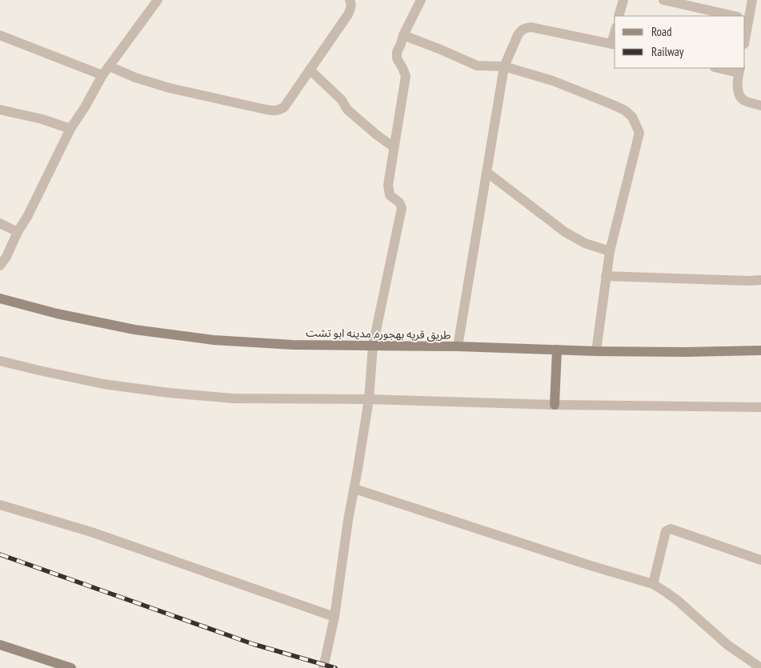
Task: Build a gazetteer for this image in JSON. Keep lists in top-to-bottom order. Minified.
{"streets":{"street":["طريق قريه بهجوره, مدينه ابو تشت"]},"legend":["Road","Railway"]}
